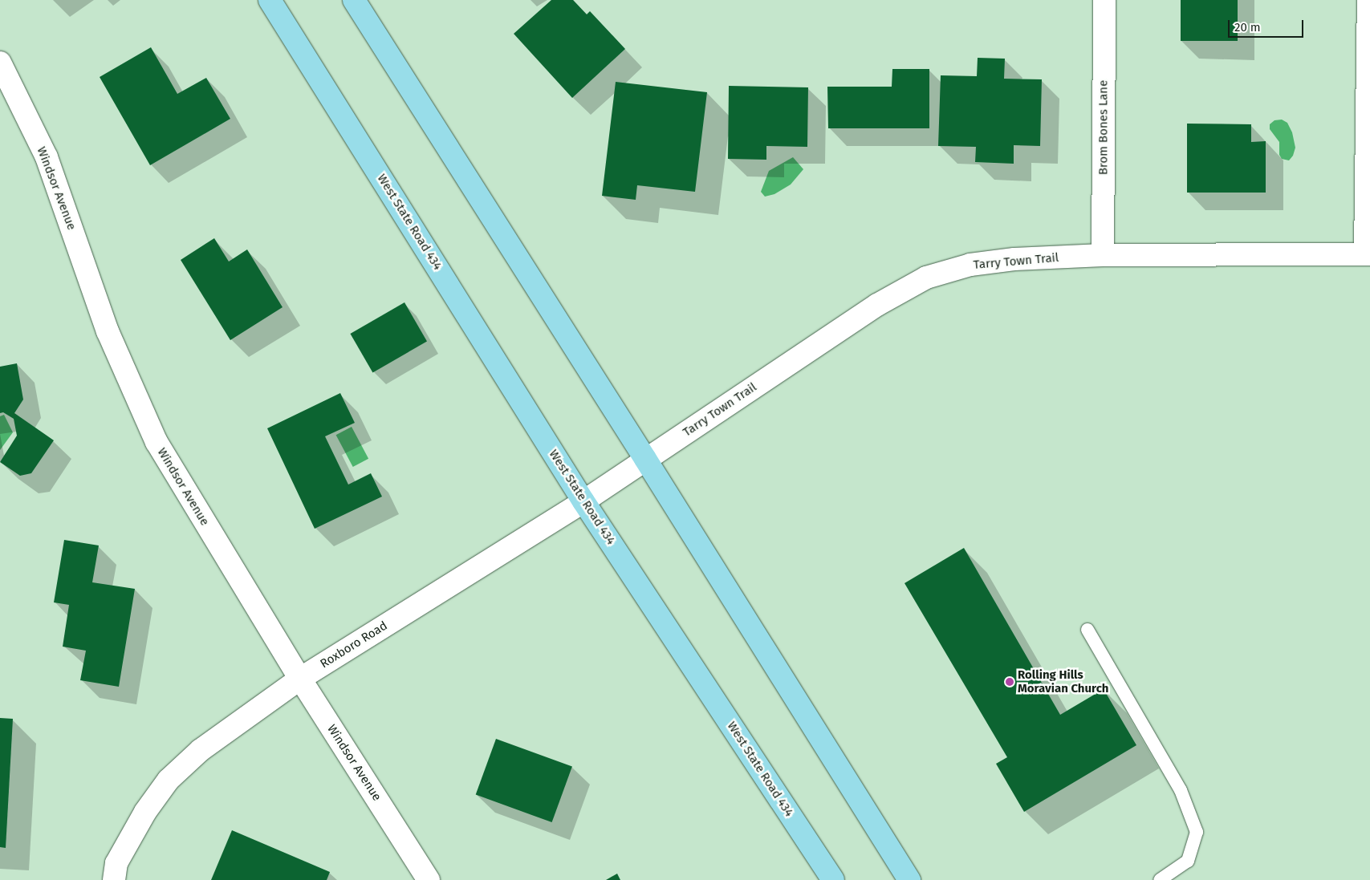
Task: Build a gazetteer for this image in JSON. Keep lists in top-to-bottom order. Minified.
{"streets":{"main road":["West State Road 434"],"street":["Brom Bones Lane","Windsor Avenue","Tarry Town Trail","Roxboro Road"]},"crossings":[["Brom Bones Lane","Tarry Town Trail"],["Windsor Avenue","Roxboro Road"],["West State Road 434","Roxboro Road"],["Tarry Town Trail","Roxboro Road"]],"places":["Rolling Hills Moravian Church"],"scale_bar":"20 m"}
